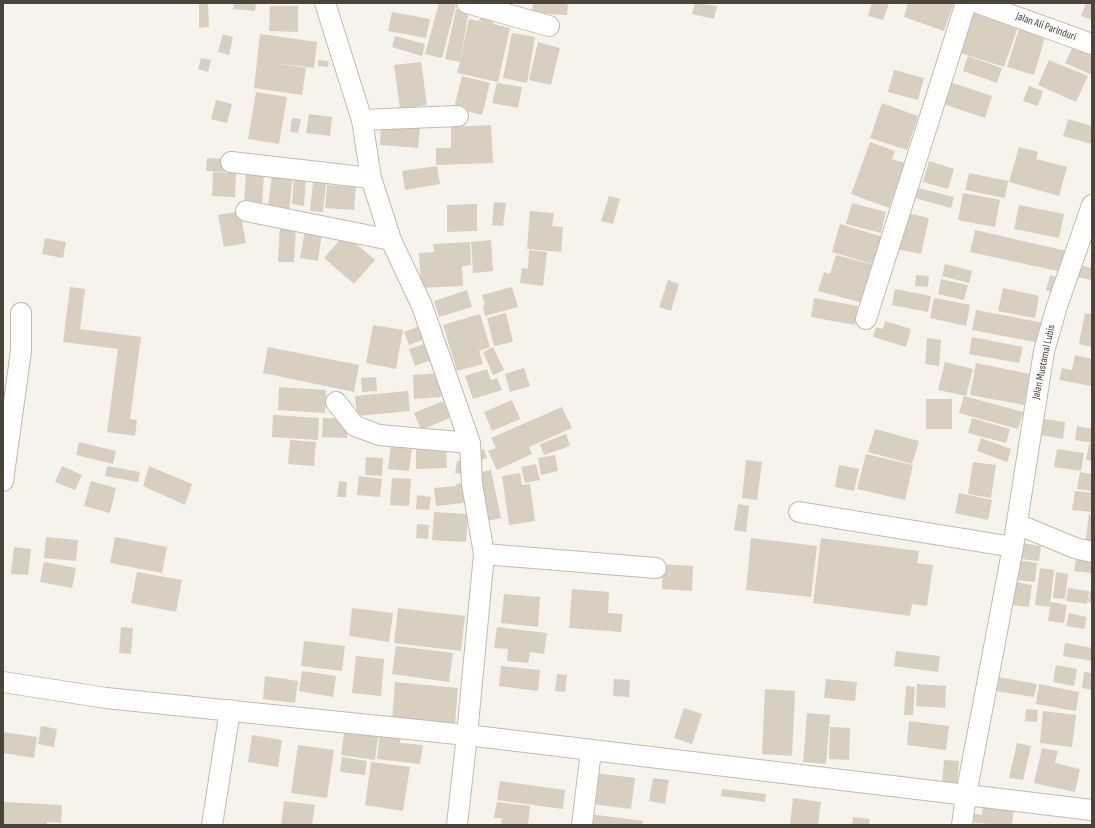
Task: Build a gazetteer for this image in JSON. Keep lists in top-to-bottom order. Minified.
{"streets":{"street":["Jalan Ali Parinduri","Jalan Mustamal Lubis"]}}
